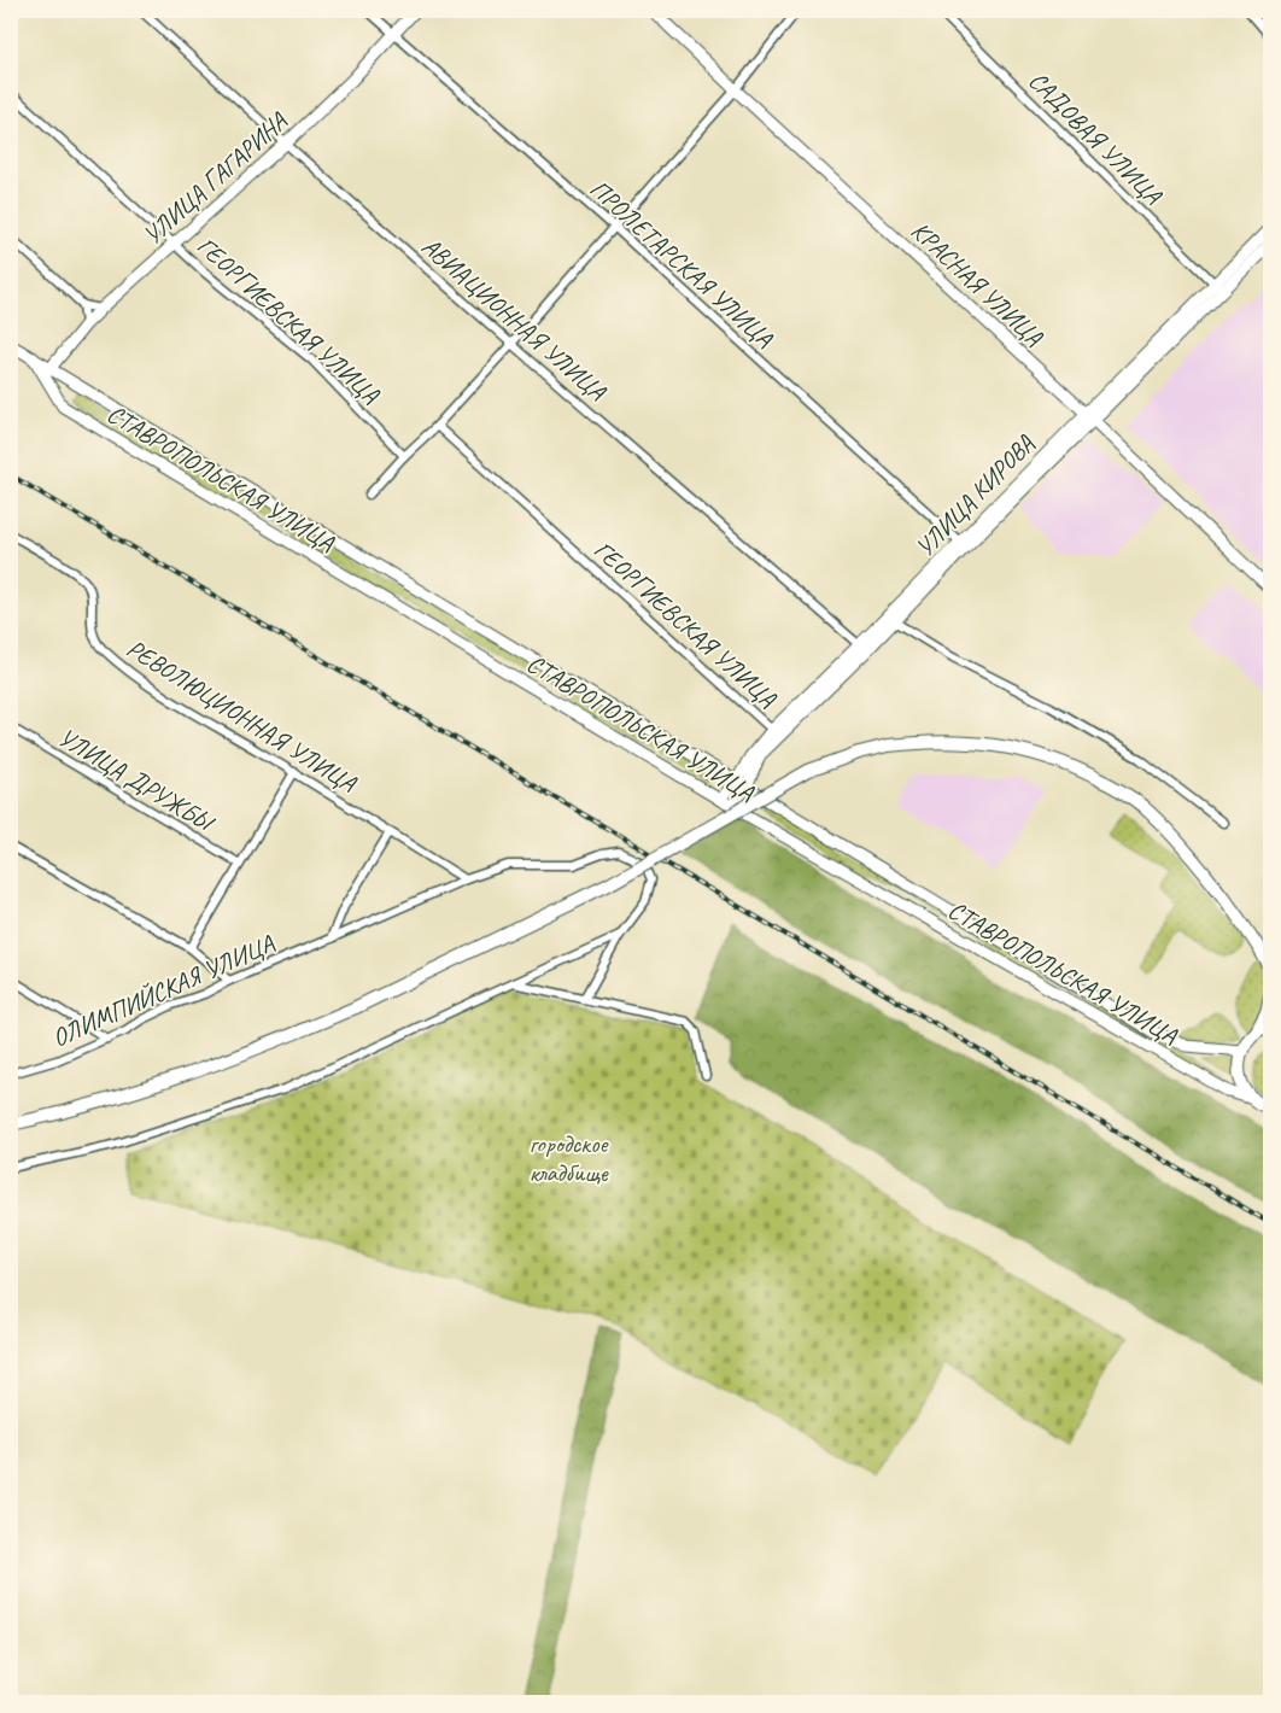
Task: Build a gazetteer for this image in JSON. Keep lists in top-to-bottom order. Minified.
{"streets":{"main road":["УЛИЦА ГАГАРИНА","КРАСНАЯ УЛИЦА","СТАВРОПОЛЬСКАЯ УЛИЦА","УЛИЦА КИРОВА"],"street":["САДОВАЯ УЛИЦА","ПРОЛЕТАРСКАЯ УЛИЦА","АВИАЦИОННАЯ УЛИЦА","ГЕОРГИЕВСКАЯ УЛИЦА","РЕВОЛЮЦИОННАЯ УЛИЦА","УЛИЦА ДРУЖБЫ","ОЛИМПИЙСКАЯ УЛИЦА"]},"crossings":[["САДОВАЯ УЛИЦА","УЛИЦА КИРОВА"],["УЛИЦА ГАГАРИНА","ПРОЛЕТАРСКАЯ УЛИЦА"],["УЛИЦА ГАГАРИНА","АВИАЦИОННАЯ УЛИЦА"],["УЛИЦА ГАГАРИНА","ГЕОРГИЕВСКАЯ УЛИЦА"],["УЛИЦА ГАГАРИНА","СТАВРОПОЛЬСКАЯ УЛИЦА"],["ПРОЛЕТАРСКАЯ УЛИЦА","УЛИЦА КИРОВА"],["КРАСНАЯ УЛИЦА","УЛИЦА КИРОВА"],["АВИАЦИОННАЯ УЛИЦА","УЛИЦА КИРОВА"],["ГЕОРГИЕВСКАЯ УЛИЦА","УЛИЦА КИРОВА"],["СТАВРОПОЛЬСКАЯ УЛИЦА","УЛИЦА КИРОВА"],["РЕВОЛЮЦИОННАЯ УЛИЦА","ОЛИМПИЙСКАЯ УЛИЦА"]],"parks":["городское кладбище"]}
